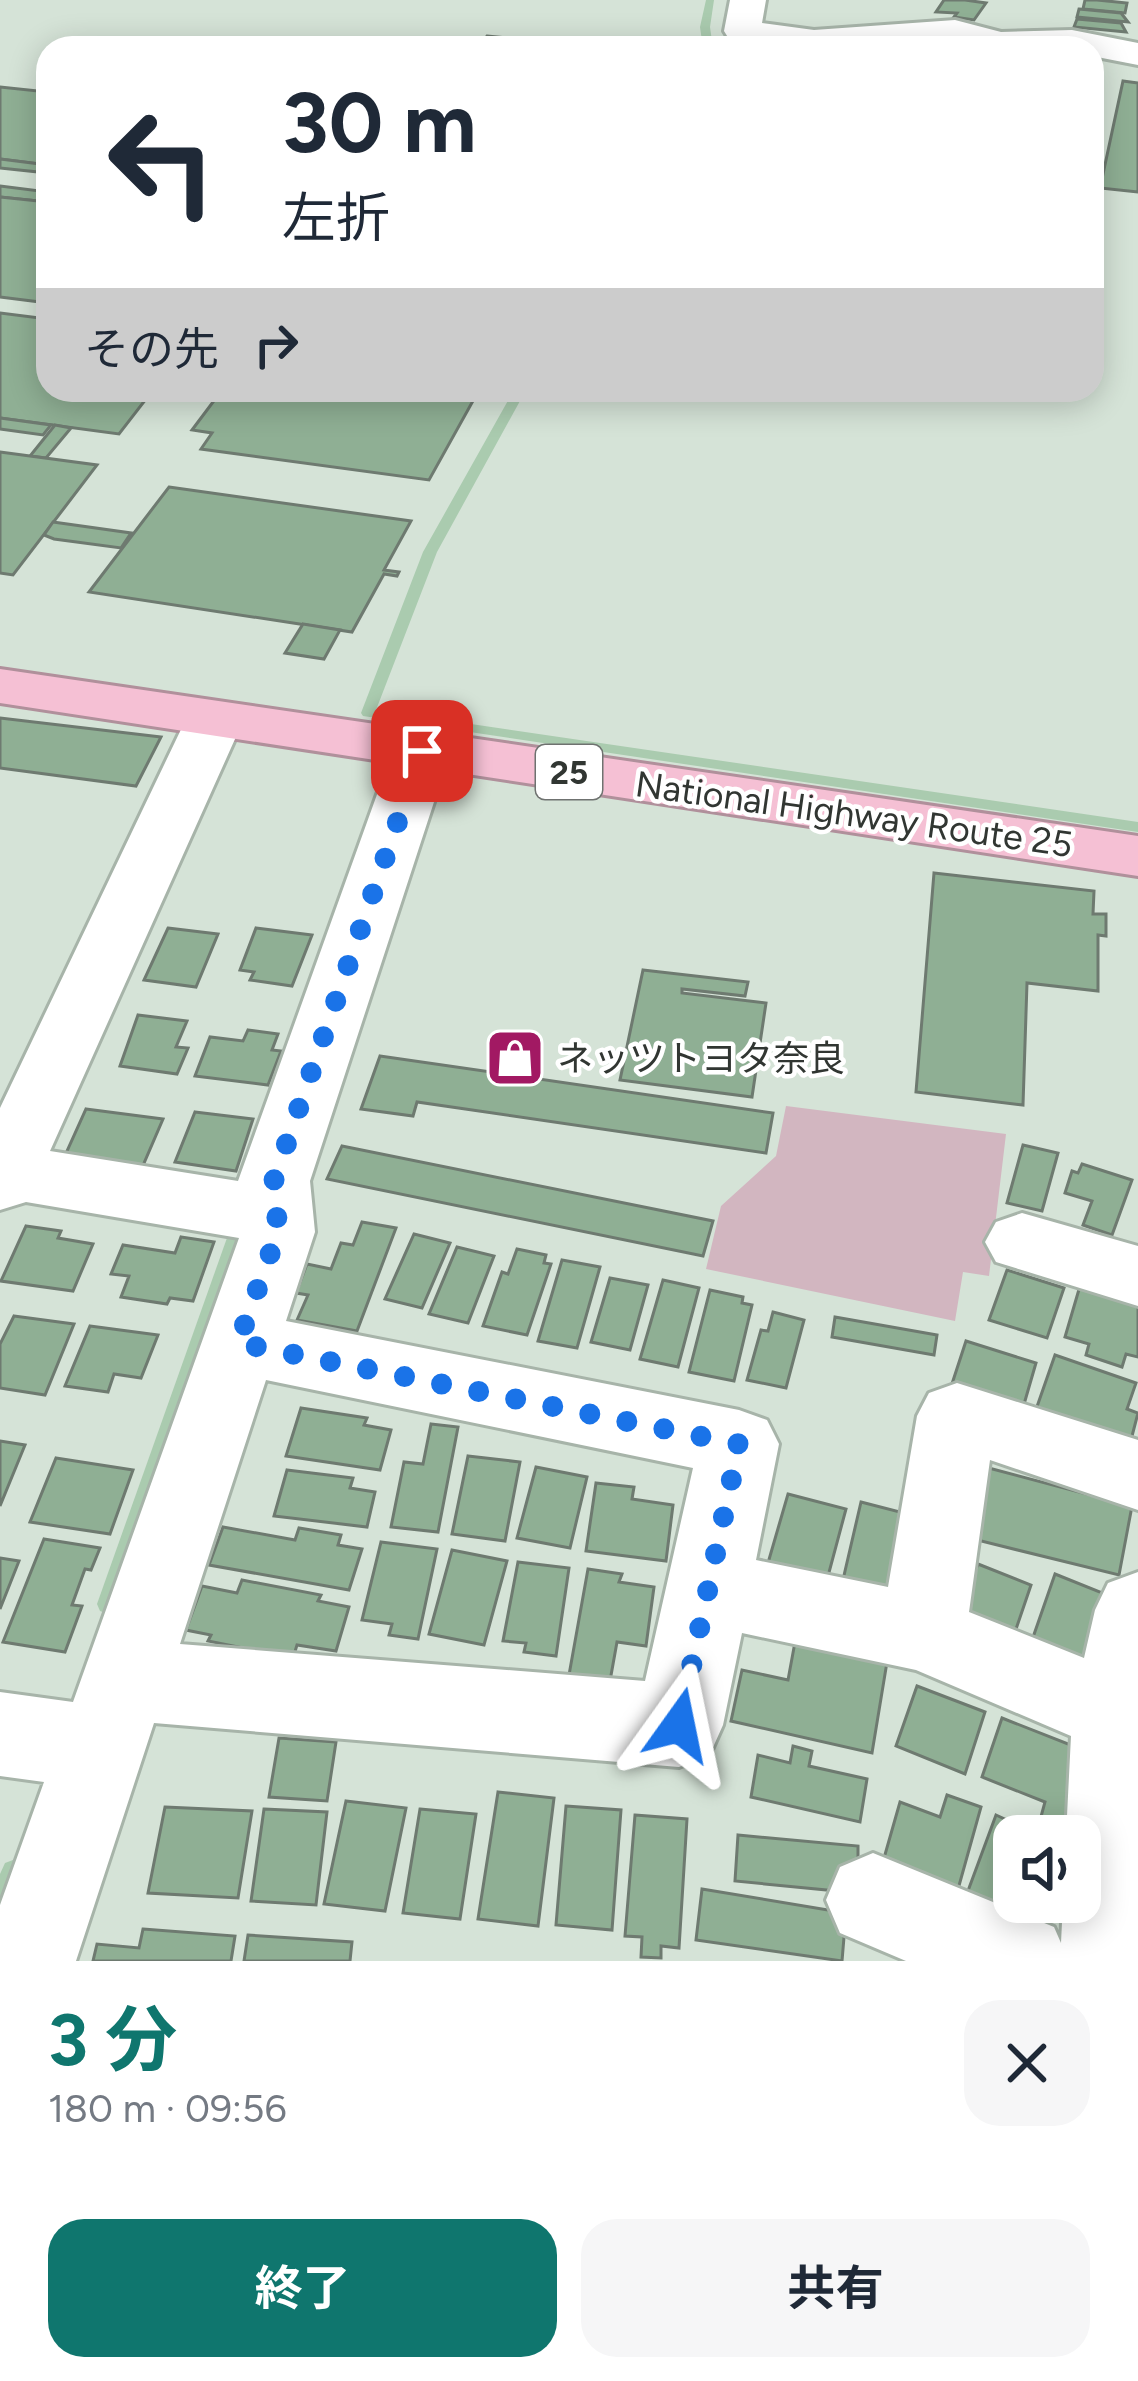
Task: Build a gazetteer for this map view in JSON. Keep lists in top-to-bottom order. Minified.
{"streets":{"highway":["25","National Highway Route 25"]},"places":{"shop":["ネッツトヨタ奈良"]},"page":{"turn":["30 m","左折"],"then":"その先","heading":["3 分","180 m · 09:56"],"buttons":["終了","共有"]}}
